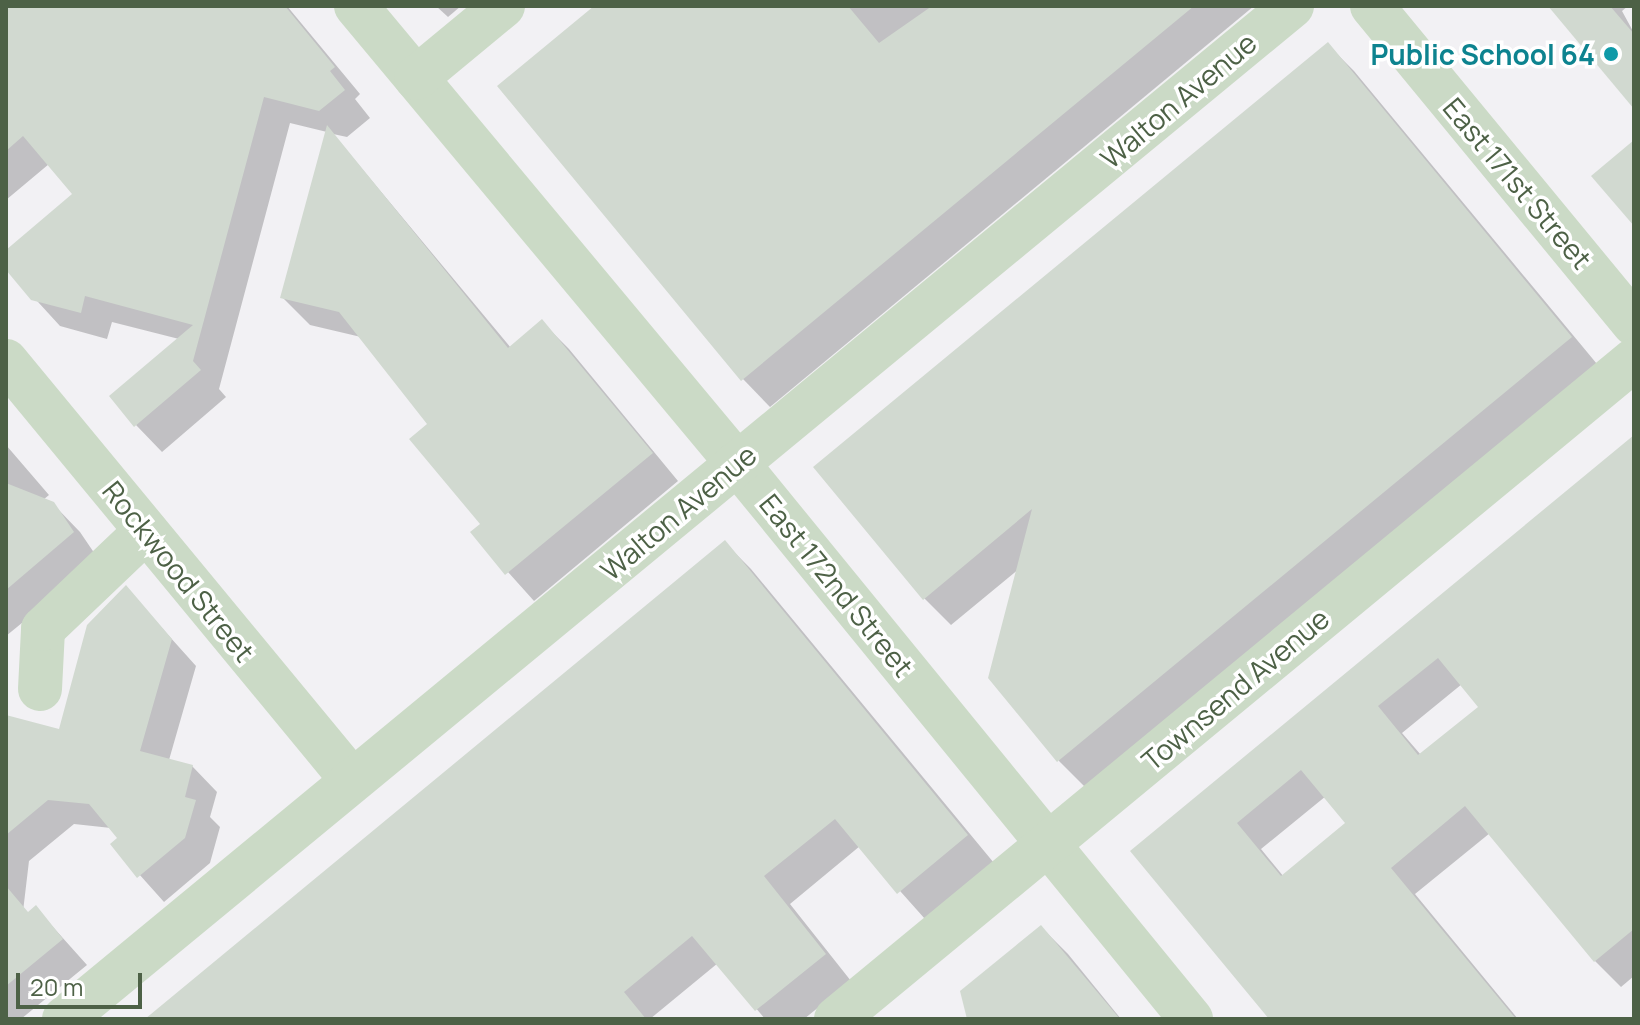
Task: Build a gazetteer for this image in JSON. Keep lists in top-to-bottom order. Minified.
{"streets":{"street":["Walton Avenue","East 171st Street","Rockwood Street","East 172nd Street","Townsend Avenue"]},"crossings":[["Walton Avenue","Rockwood Street"],["Walton Avenue","East 172nd Street"],["East 172nd Street","Townsend Avenue"]],"places":["Public School 64"],"scale_bar":"20 m"}
